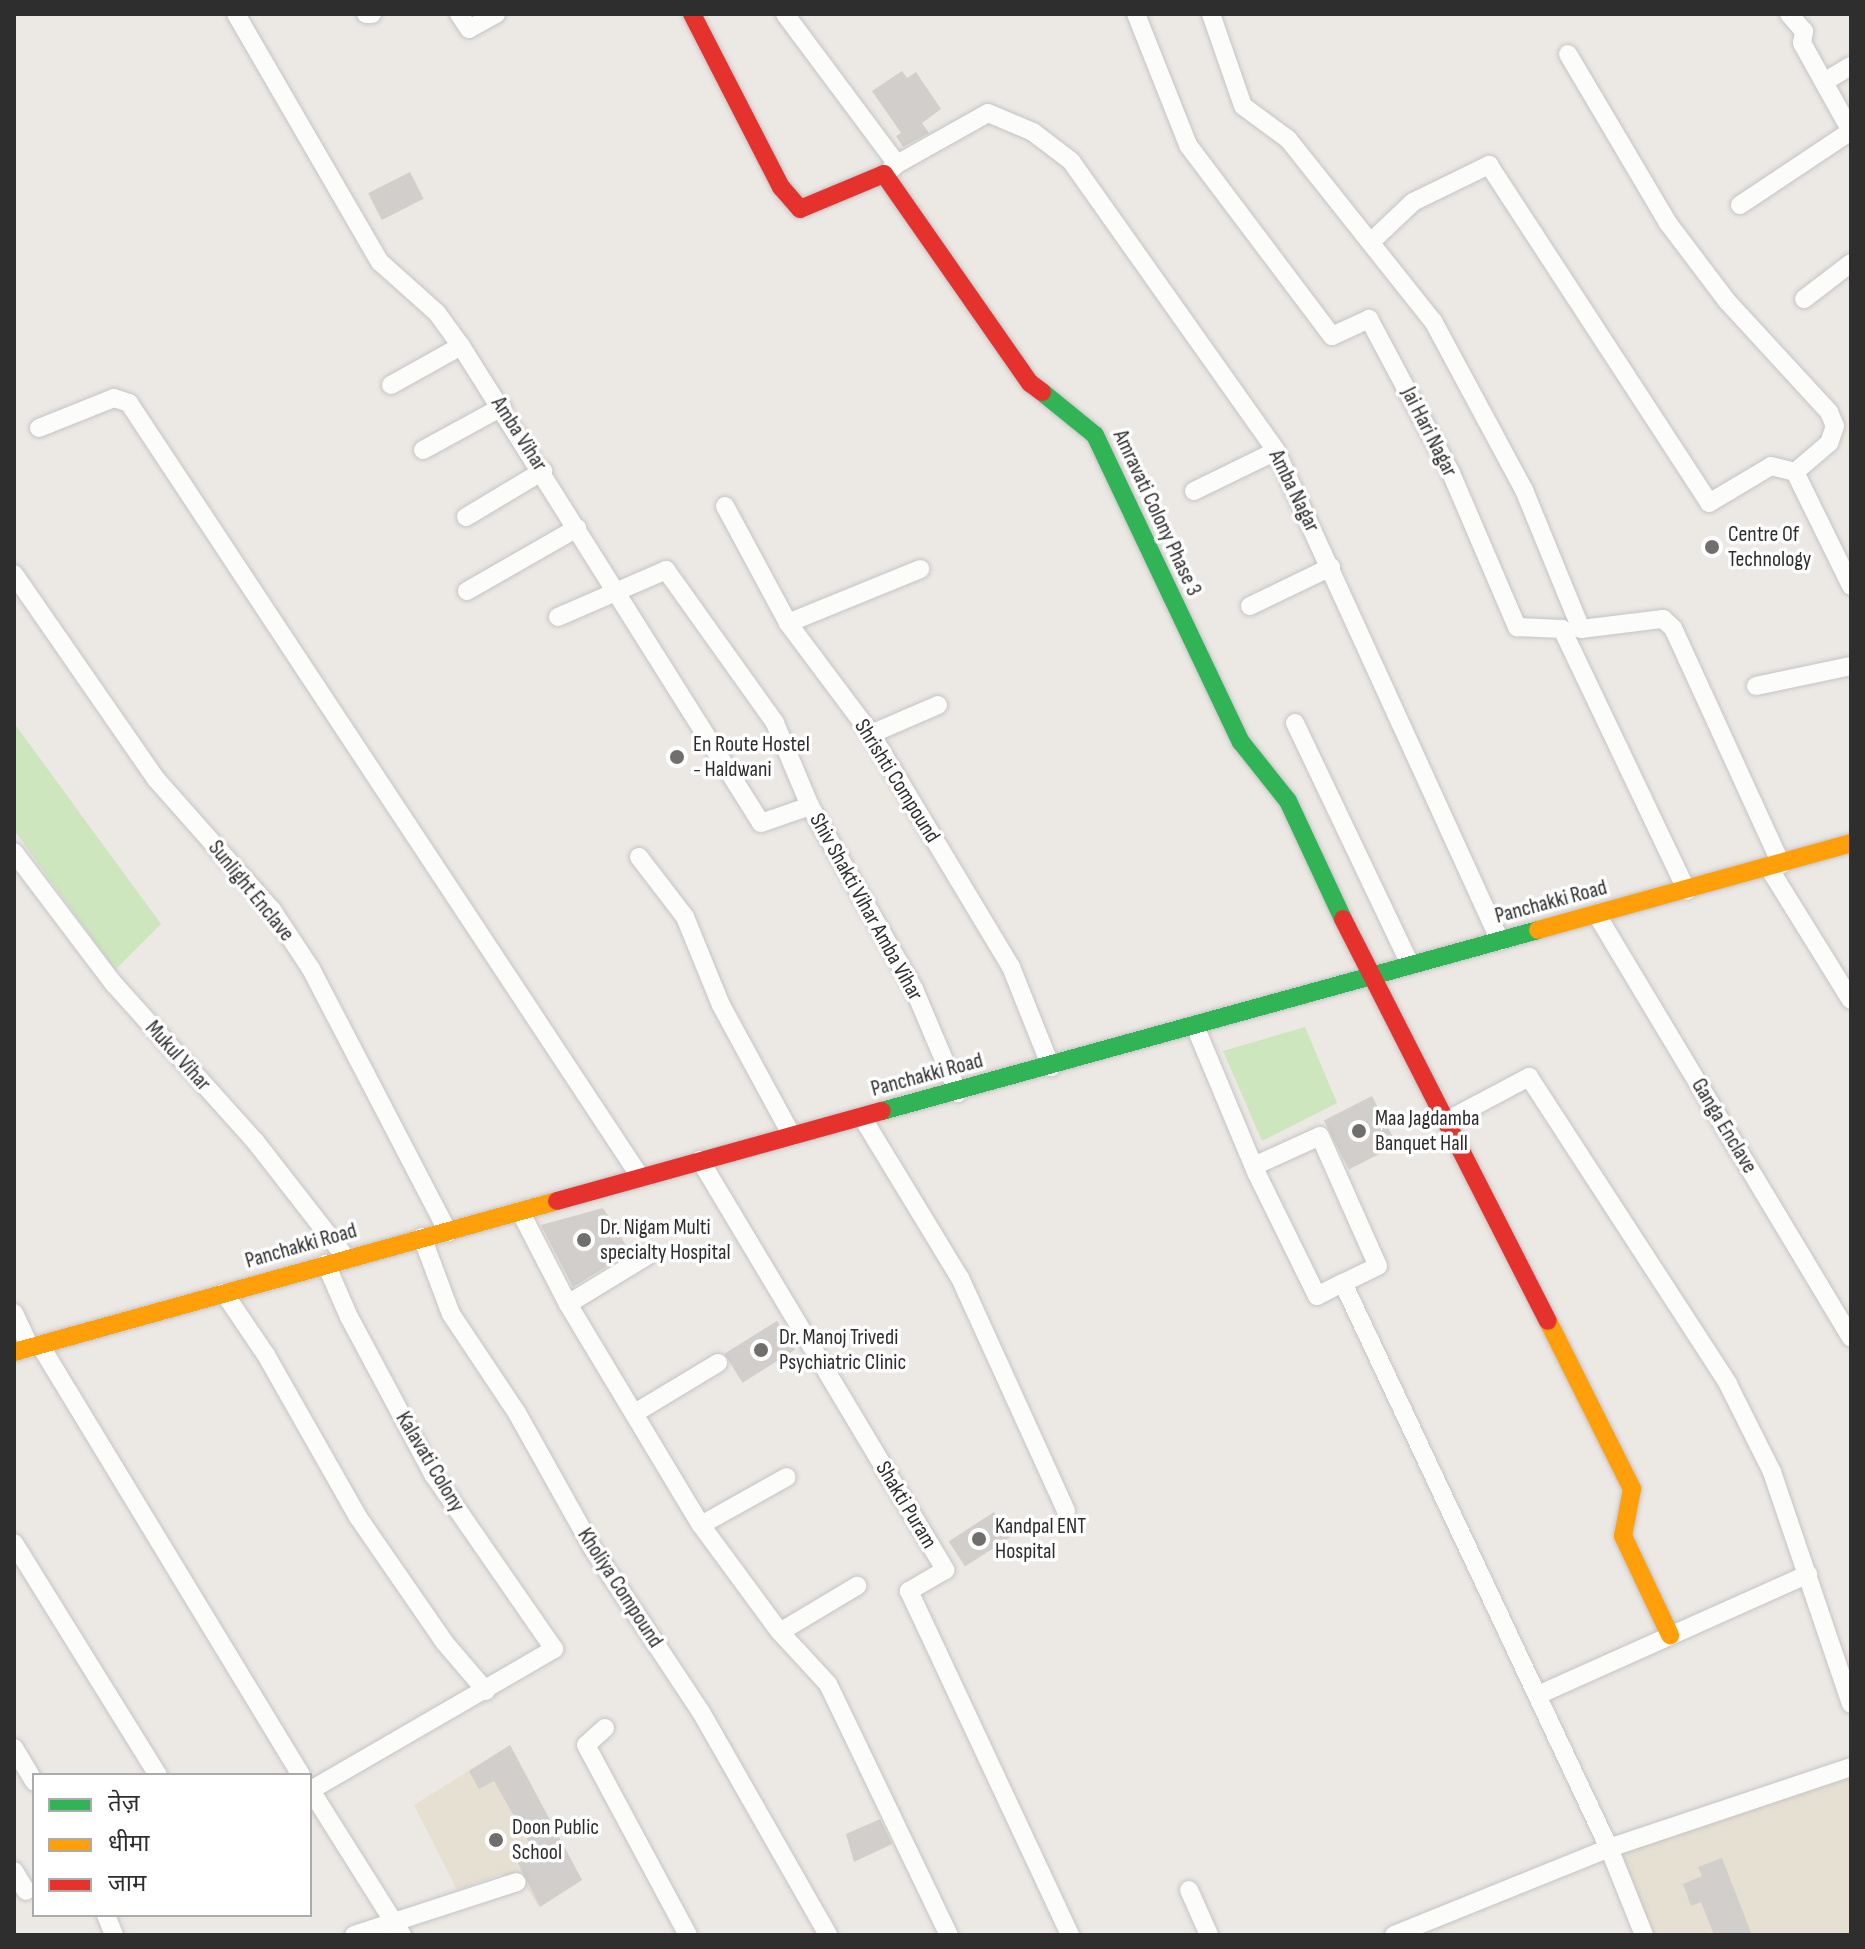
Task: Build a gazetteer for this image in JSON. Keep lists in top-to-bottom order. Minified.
{"streets":{"street":["Jai Hari Nagar","Amba Vihar","Amba Nagar","Amravati Colony Phase 3","Shrishti Compound","Sunlight Enclave","Panchakki Road","Shiv Shakti Vihar Amba Vihar","Mukul Vihar","Ganga Enclave","Kalavati Colony","Shakti Puram","Kholiya Compound"]},"crossings":[["Amba Vihar","Shiv Shakti Vihar Amba Vihar"],["Amba Nagar","Amravati Colony Phase 3"],["Amba Nagar","Panchakki Road"],["Amravati Colony Phase 3","Panchakki Road"],["Shrishti Compound","Panchakki Road"],["Sunlight Enclave","Panchakki Road"],["Panchakki Road","Shiv Shakti Vihar Amba Vihar"],["Panchakki Road","Mukul Vihar"],["Panchakki Road","Ganga Enclave"],["Panchakki Road","Kalavati Colony"],["Panchakki Road","Shakti Puram"],["Panchakki Road","Kholiya Compound"]],"places":["Centre Of Technology","En Route Hostel - Haldwani","Maa Jagdamba Banquet Hall","Dr. Nigam Multi specialty Hospital","Dr. Manoj Trivedi Psychiatric Clinic","Kandpal ENT Hospital","Doon Public School"],"legend":["तेज़","धीमा","जाम"]}
